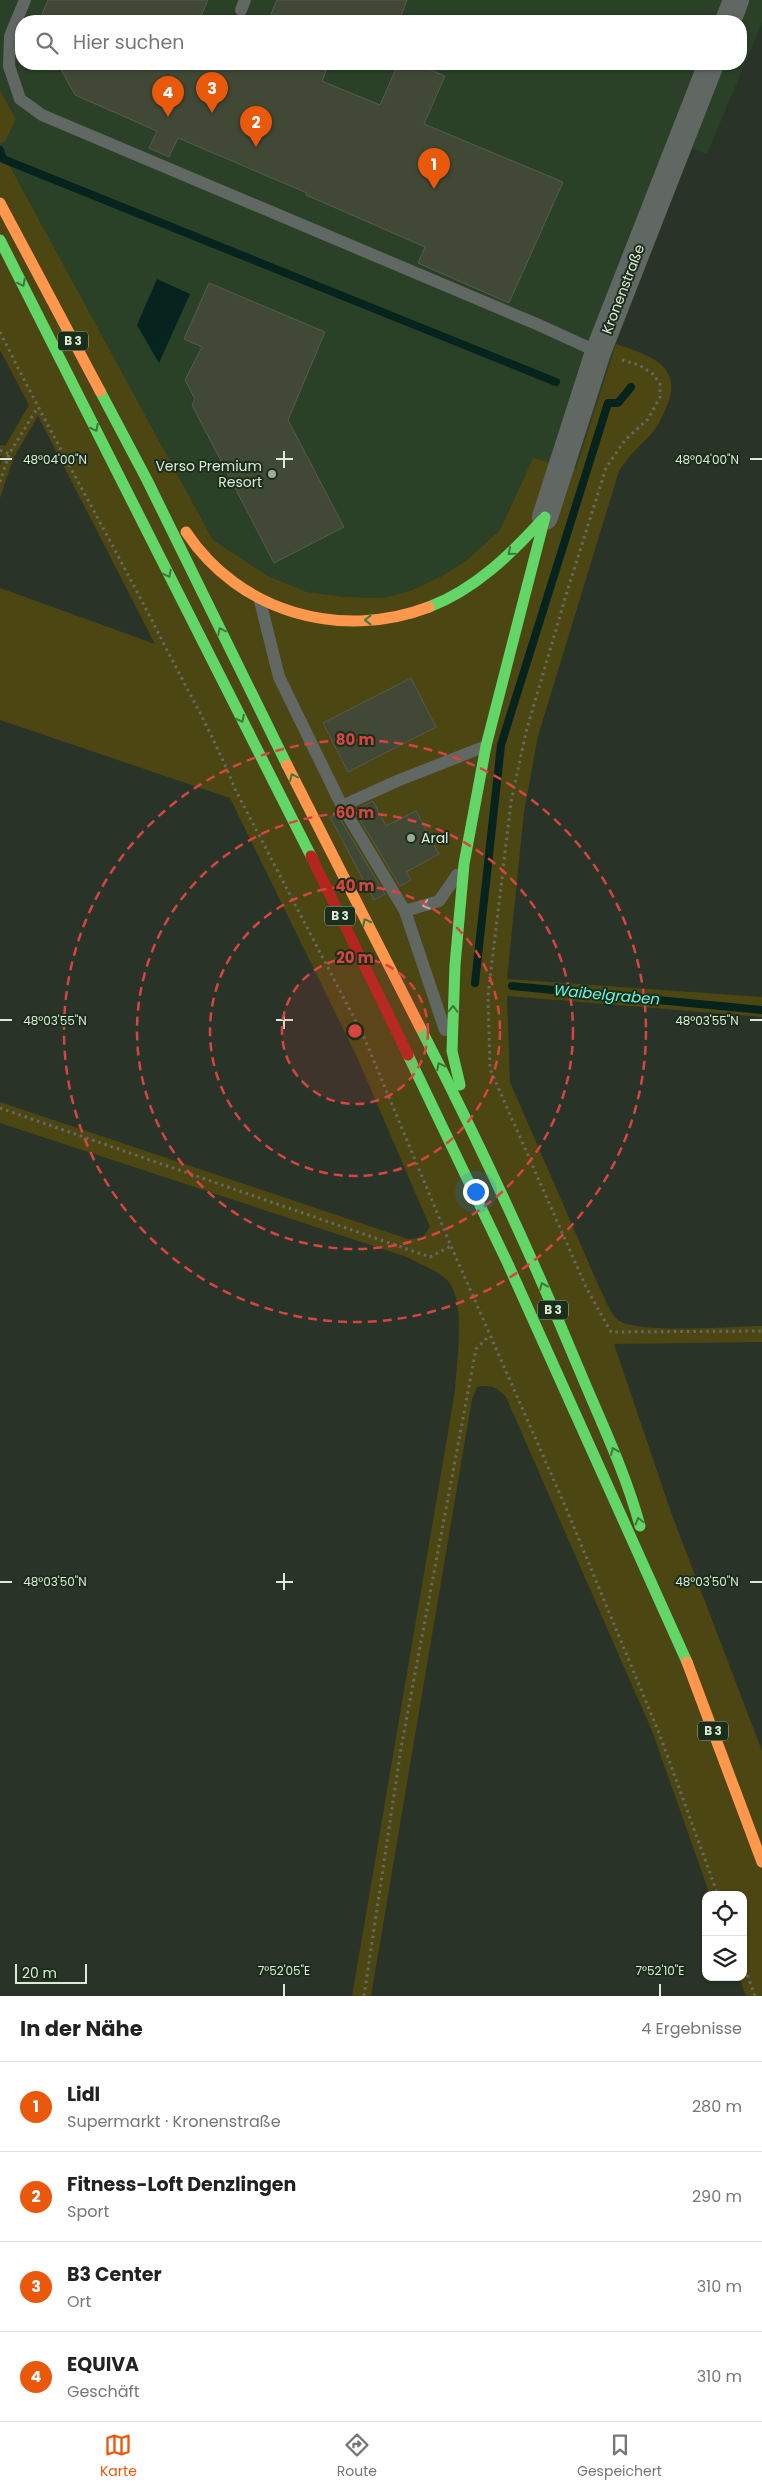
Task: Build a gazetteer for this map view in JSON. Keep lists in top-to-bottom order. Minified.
{"streets":{"highway":["B 3"],"street":["Kronenstraße"]},"water":["Waibelgraben"],"places":["Verso Premium Resort","Aral"],"scale_bar":"20 m","page":{"search":"Hier suchen","pins":["3","4","2","1"],"scale":"20 m","heading":["In der Nähe","4 Ergebnisse"],"list":[{"mark":"1","name":"Lidl","note":"Supermarkt · Kronenstraße","value":"280 m"},{"mark":"2","name":"Fitness-Loft Denzlingen","note":"Sport","value":"290 m"},{"mark":"3","name":"B3 Center","note":"Ort","value":"310 m"},{"mark":"4","name":"EQUIVA","note":"Geschäft","value":"310 m"}],"nav":["Karte","Route","Gespeichert"]},"coordinates":["48°04'00\"N","48°03'55\"N","48°03'50\"N","7°52'05\"E","7°52'10\"E"],"rings":["80 m","60 m","40 m","20 m"]}
